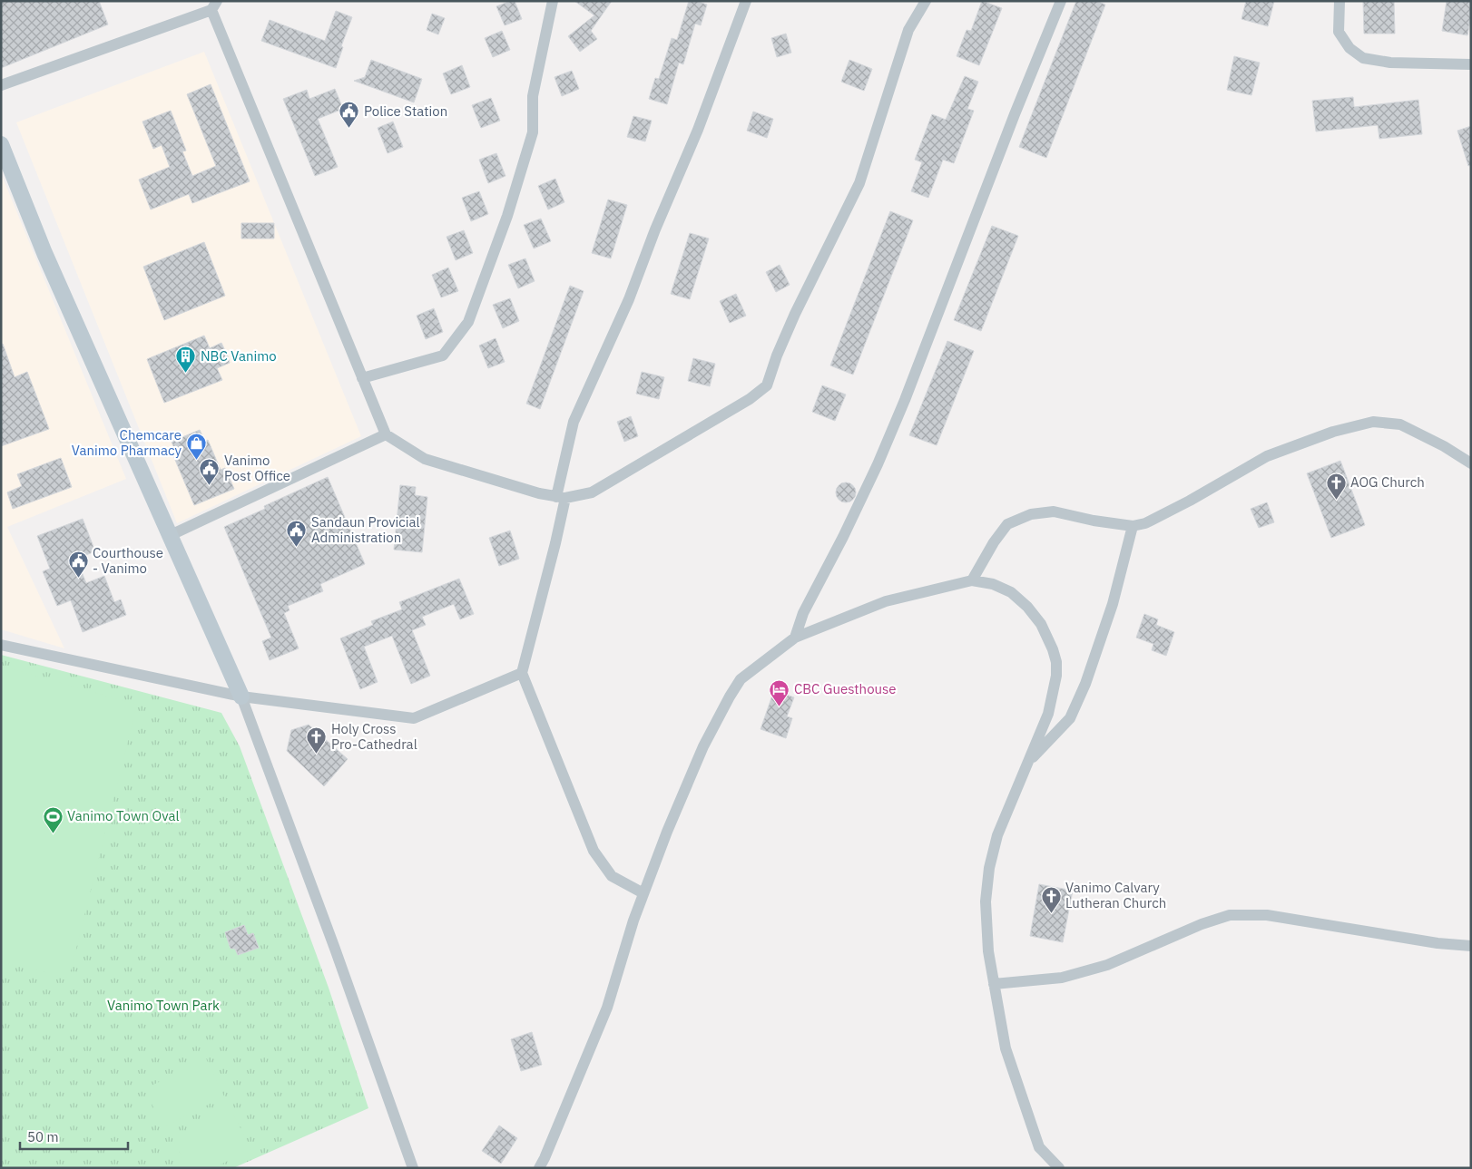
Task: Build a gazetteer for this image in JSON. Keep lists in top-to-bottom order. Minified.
{"parks":["Vanimo Town Park"],"places":{"public building":["Police Station","Vanimo Post Office","Sandaun Provicial Administration","Courthouse - Vanimo"],"building":["NBC Vanimo"],"shop":["Chemcare Vanimo Pharmacy"],"church":["AOG Church","Holy Cross Pro-Cathedral","Vanimo Calvary Lutheran Church"],"hotel":["CBC Guesthouse"],"sports":["Vanimo Town Oval"]},"scale_bar":"50 m"}
